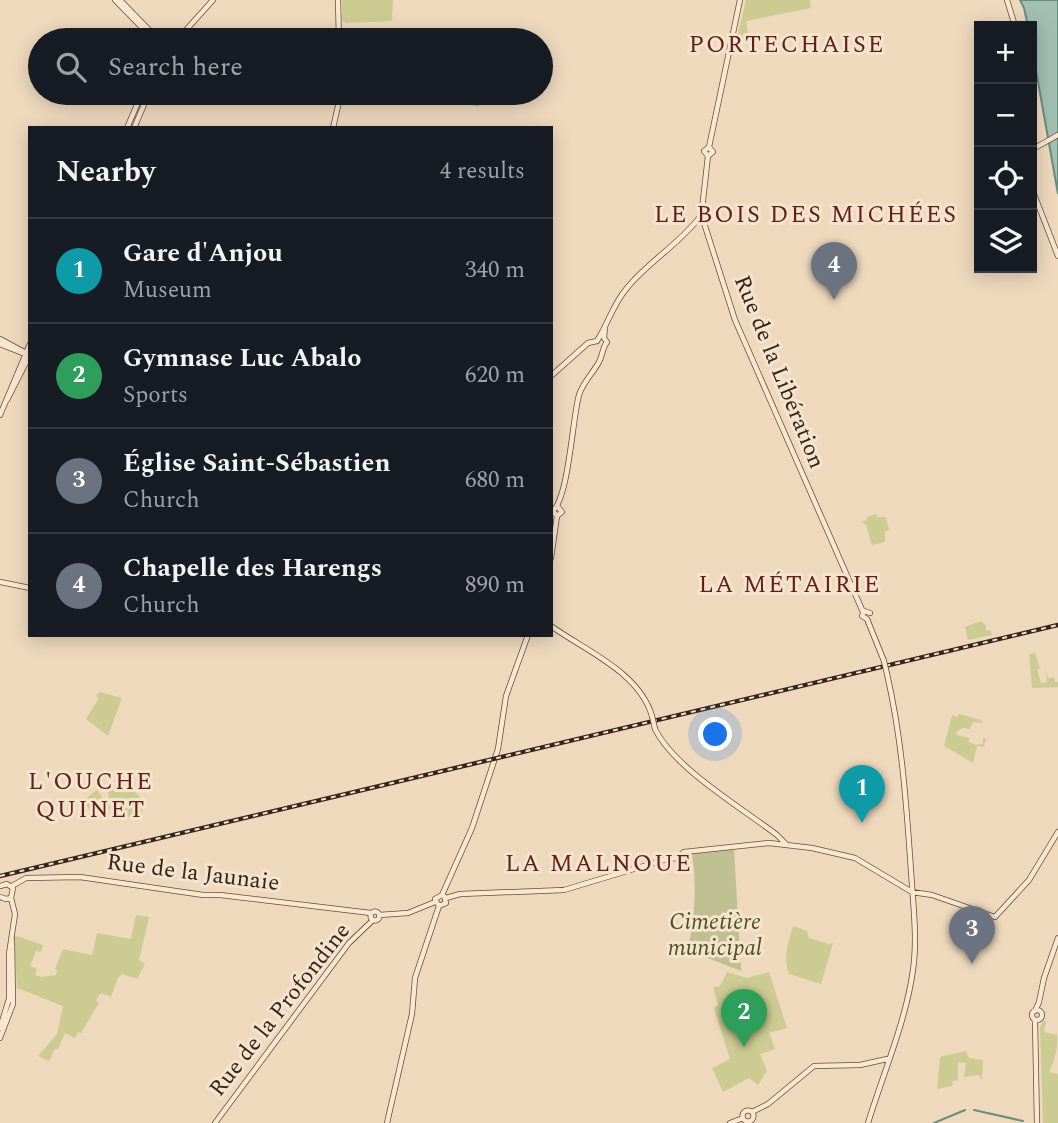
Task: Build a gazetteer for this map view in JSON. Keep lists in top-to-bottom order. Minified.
{"streets":{"street":["Rue de la Libération","Rue de la Jaunaie","Rue de la Profondine"]},"crossings":[["Rue de la Jaunaie","Rue de la Profondine"]],"districts":["PORTECHAISE","LE BOIS DES MICHÉES","LA MÉTAIRIE","L'OUCHE QUINET","LA MALNOUE"],"parks":["Cimetière municipal"],"page":{"map_buttons":["+","−"],"search":"Search here","heading":["Nearby","4 results"],"list":[{"mark":"1","name":"Gare d'Anjou","note":"Museum","value":"340 m"},{"mark":"2","name":"Gymnase Luc Abalo","note":"Sports","value":"620 m"},{"mark":"3","name":"Église Saint-Sébastien","note":"Church","value":"680 m"},{"mark":"4","name":"Chapelle des Harengs","note":"Church","value":"890 m"}],"pins":["4","1","3","2"]}}
